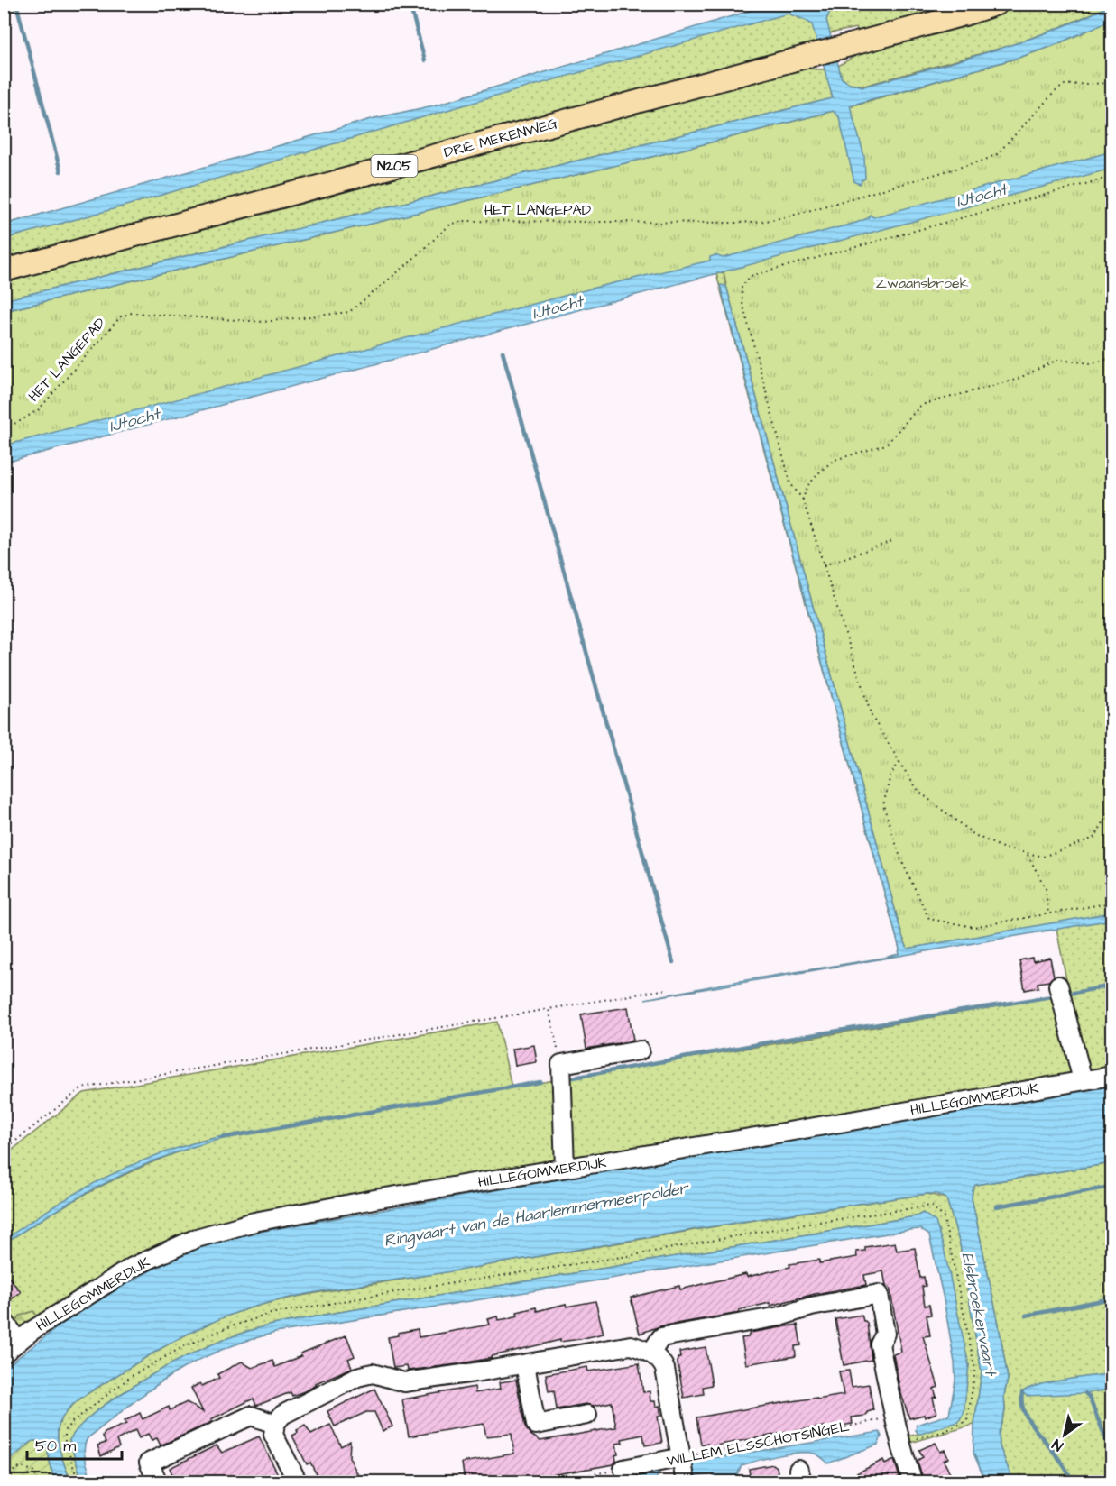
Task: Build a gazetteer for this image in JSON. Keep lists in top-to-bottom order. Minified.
{"streets":{"main road":["DRIE MERENWEG","N205"],"street":["HILLEGOMMERDIJK","WILLEM ELSSCHOTSINGEL"],"path":["HET LANGEPAD"]},"water":["IJtocht","Ringvaart van de Haarlemmermeerpolder","Elsbroekervaart"],"parks":["Zwaansbroek"],"scale_bar":"50 m","north":"bottom left"}
